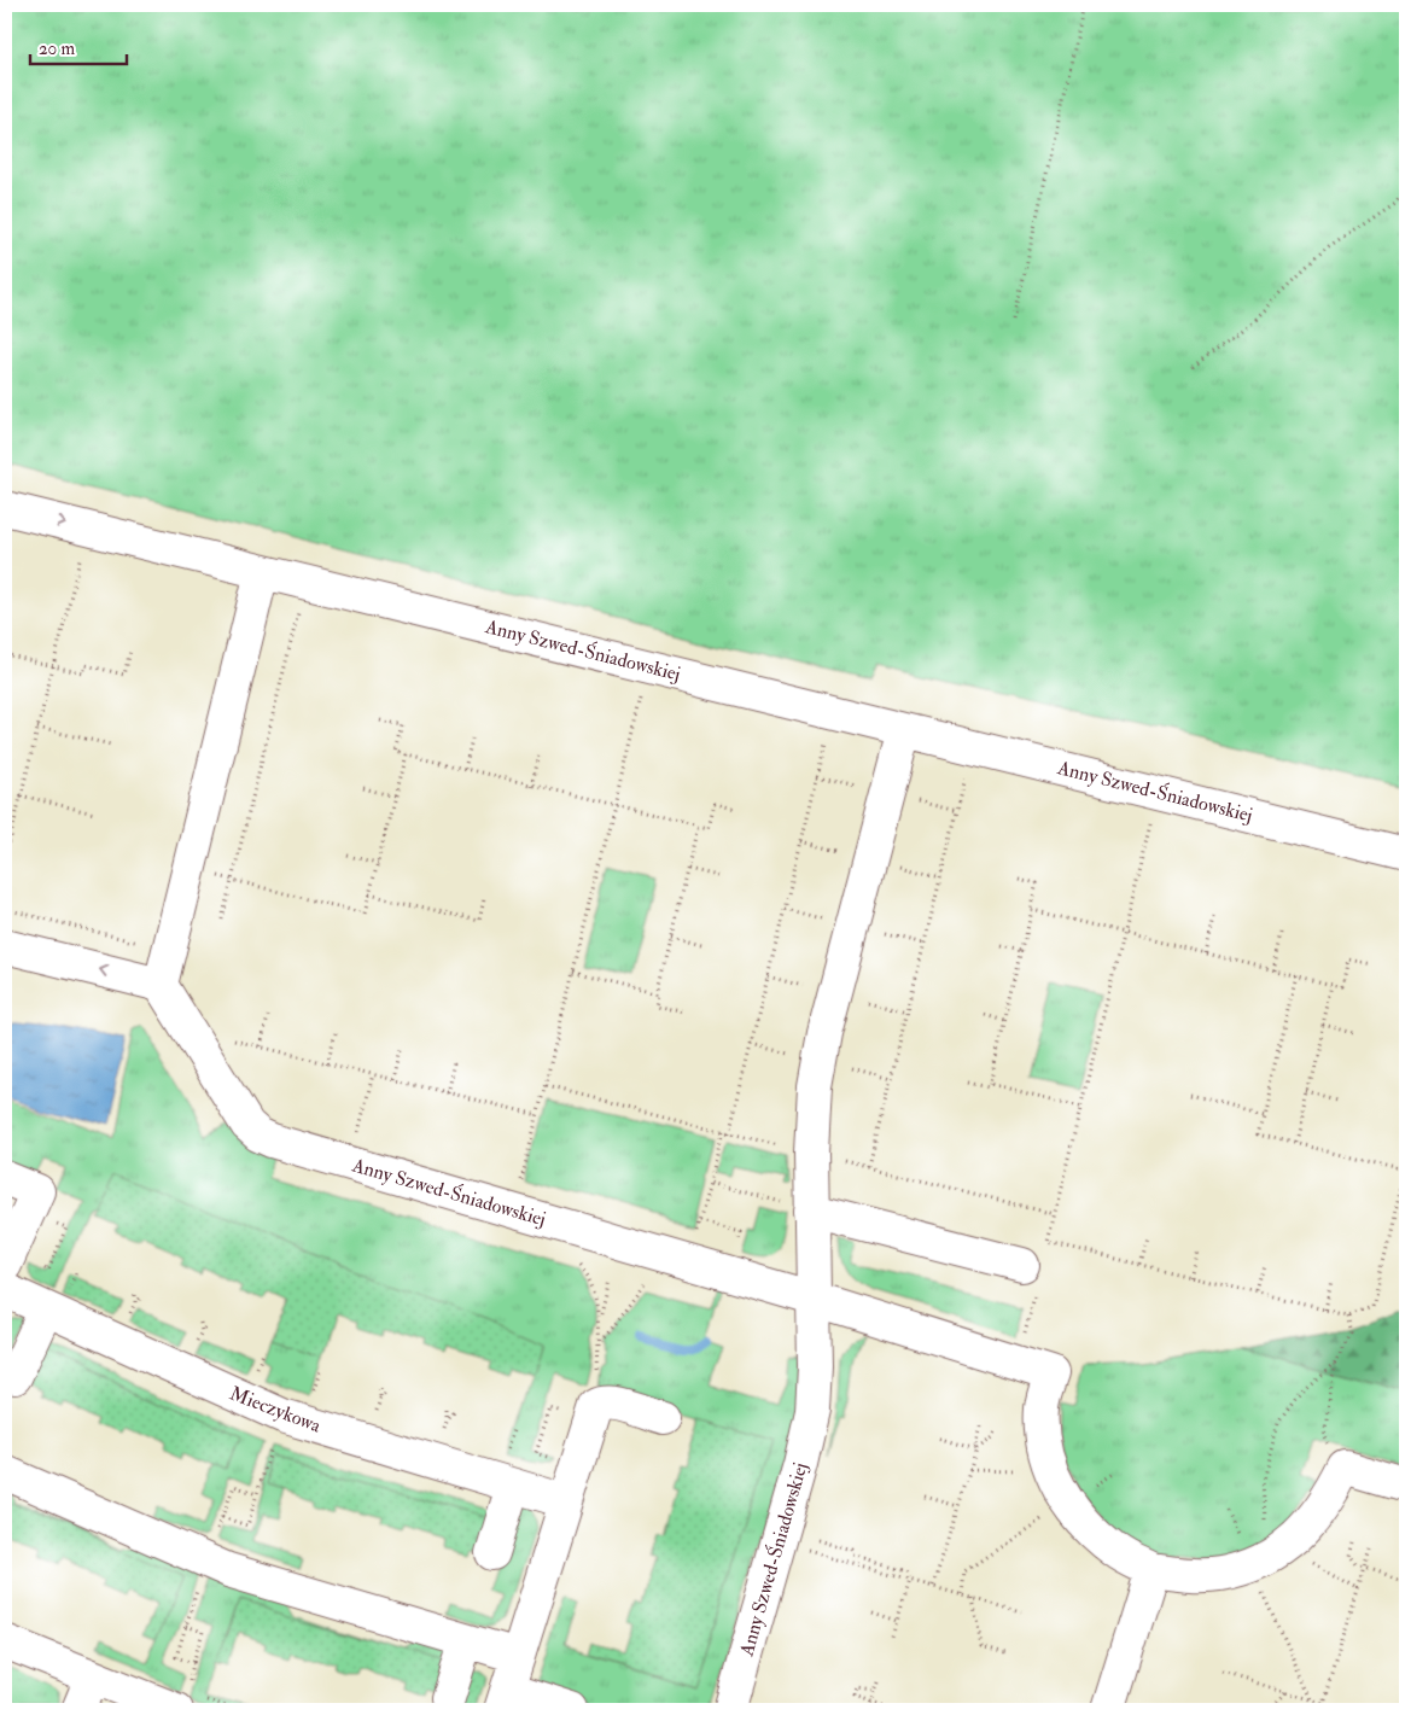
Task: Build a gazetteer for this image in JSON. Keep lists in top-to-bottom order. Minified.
{"streets":{"street":["Anny Szwed-Śniadowskiej","Mieczykowa"]},"scale_bar":"20 m"}
